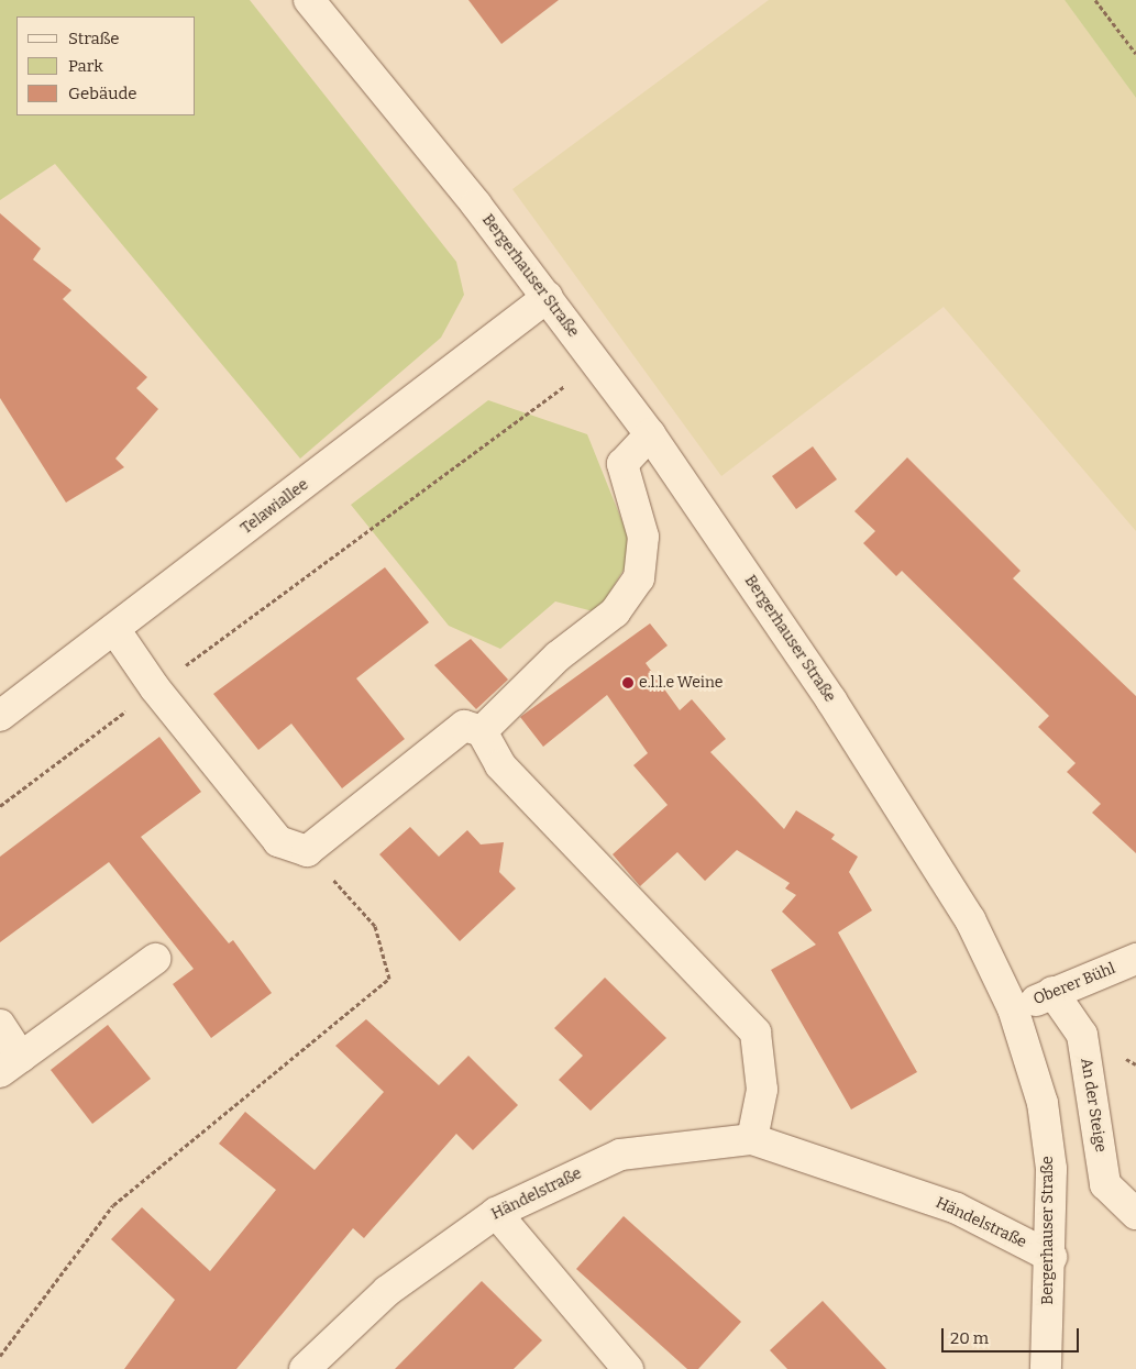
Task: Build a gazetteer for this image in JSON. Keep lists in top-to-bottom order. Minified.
{"streets":{"street":["Bergerhauser Straße","Telawiallee","Oberer Bühl","An der Steige","Händelstraße"]},"crossings":[["Bergerhauser Straße","Telawiallee"],["Bergerhauser Straße","Oberer Bühl"],["Bergerhauser Straße","Händelstraße"],["Oberer Bühl","An der Steige"]],"places":["e.l.l.e Weine"],"legend":["Straße","Park","Gebäude"],"scale_bar":"20 m"}
